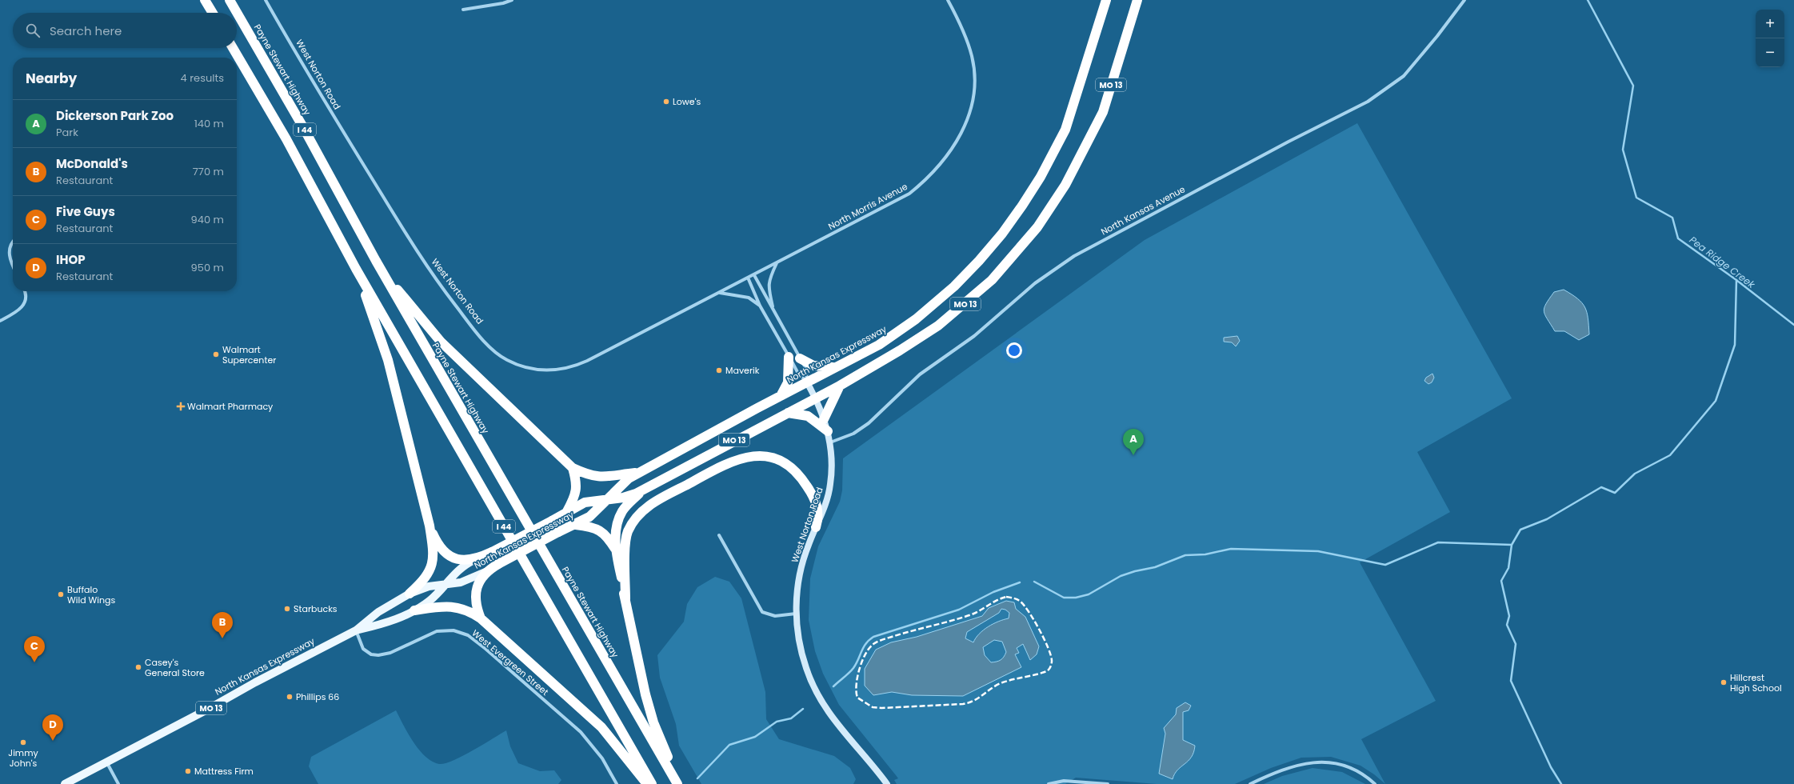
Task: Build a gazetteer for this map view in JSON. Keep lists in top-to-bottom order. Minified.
{"streets":{"highway":["Payne Stewart Highway","MO 13","I 44","North Kansas Expressway"],"main road":["West Norton Road"],"street":["North Morris Avenue","North Kansas Avenue","West Evergreen Street"]},"crossings":[["West Norton Road","North Morris Avenue"],["West Norton Road","North Kansas Avenue"],["West Norton Road","North Kansas Expressway"],["North Kansas Expressway","West Evergreen Street"]],"water":["Pea Ridge Creek"],"places":{"other":["Lowe's","Walmart Supercenter","Maverik","Buffalo Wild Wings","Starbucks","Casey's General Store","Hillcrest High School","Phillips 66","Jimmy John's","Mattress Firm"],"health":["Walmart Pharmacy"]},"page":{"map_buttons":["+","−"],"search":"Search here","heading":["Nearby","4 results"],"list":[{"mark":"A","name":"Dickerson Park Zoo","note":"Park","value":"140 m"},{"mark":"B","name":"McDonald's","note":"Restaurant","value":"770 m"},{"mark":"C","name":"Five Guys","note":"Restaurant","value":"940 m"},{"mark":"D","name":"IHOP","note":"Restaurant","value":"950 m"}],"pins":["A","B","C","D"]}}
